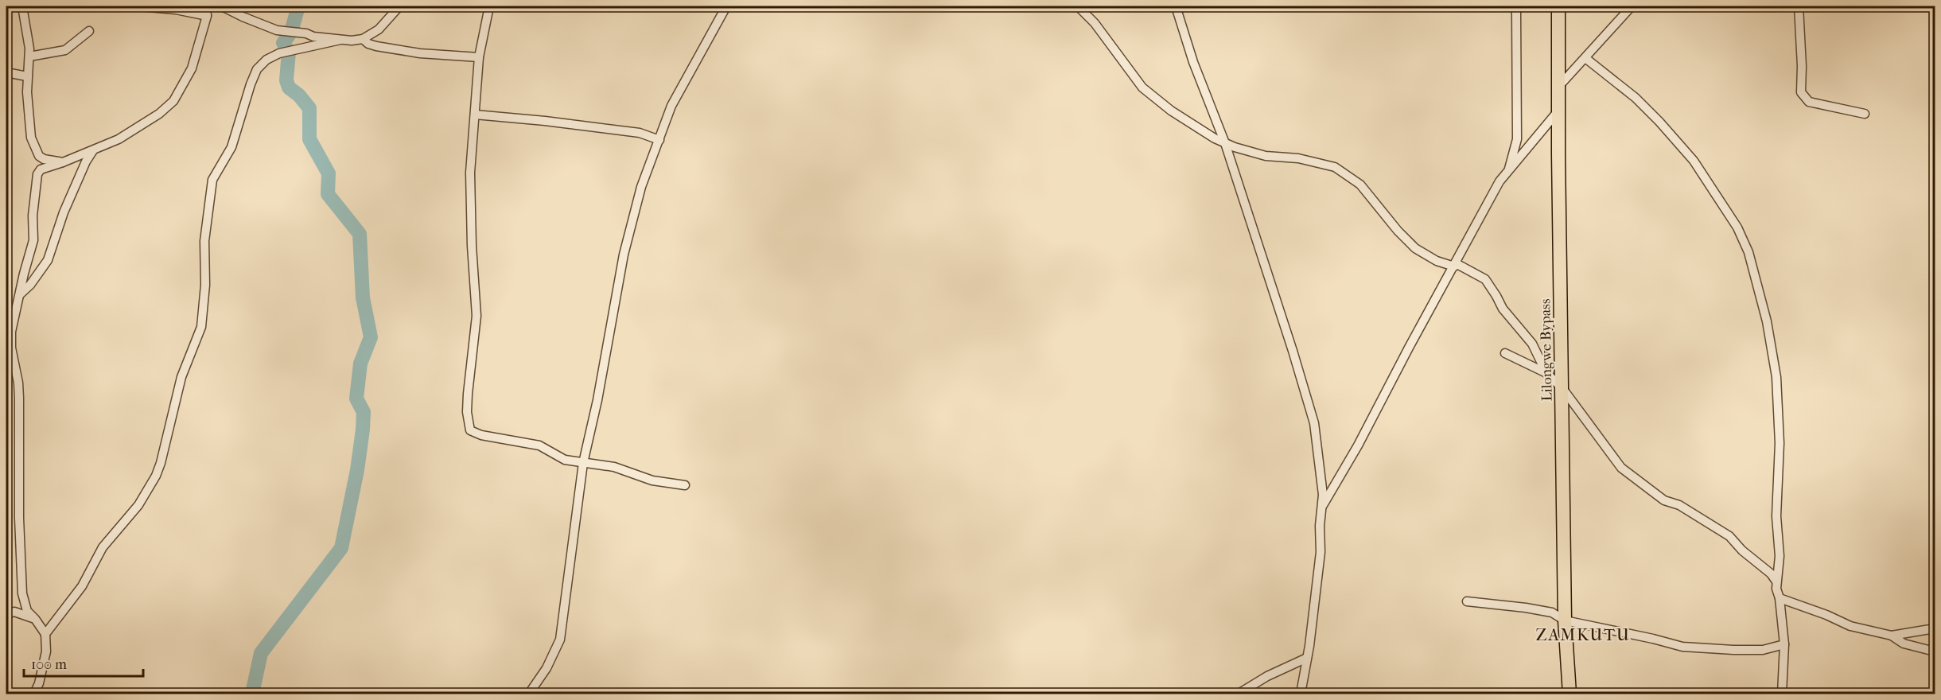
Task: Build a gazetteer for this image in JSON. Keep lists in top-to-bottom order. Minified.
{"streets":{"main road":["Lilongwe Bypass"]},"districts":["ZAMKUTU"],"scale_bar":"100 m"}
